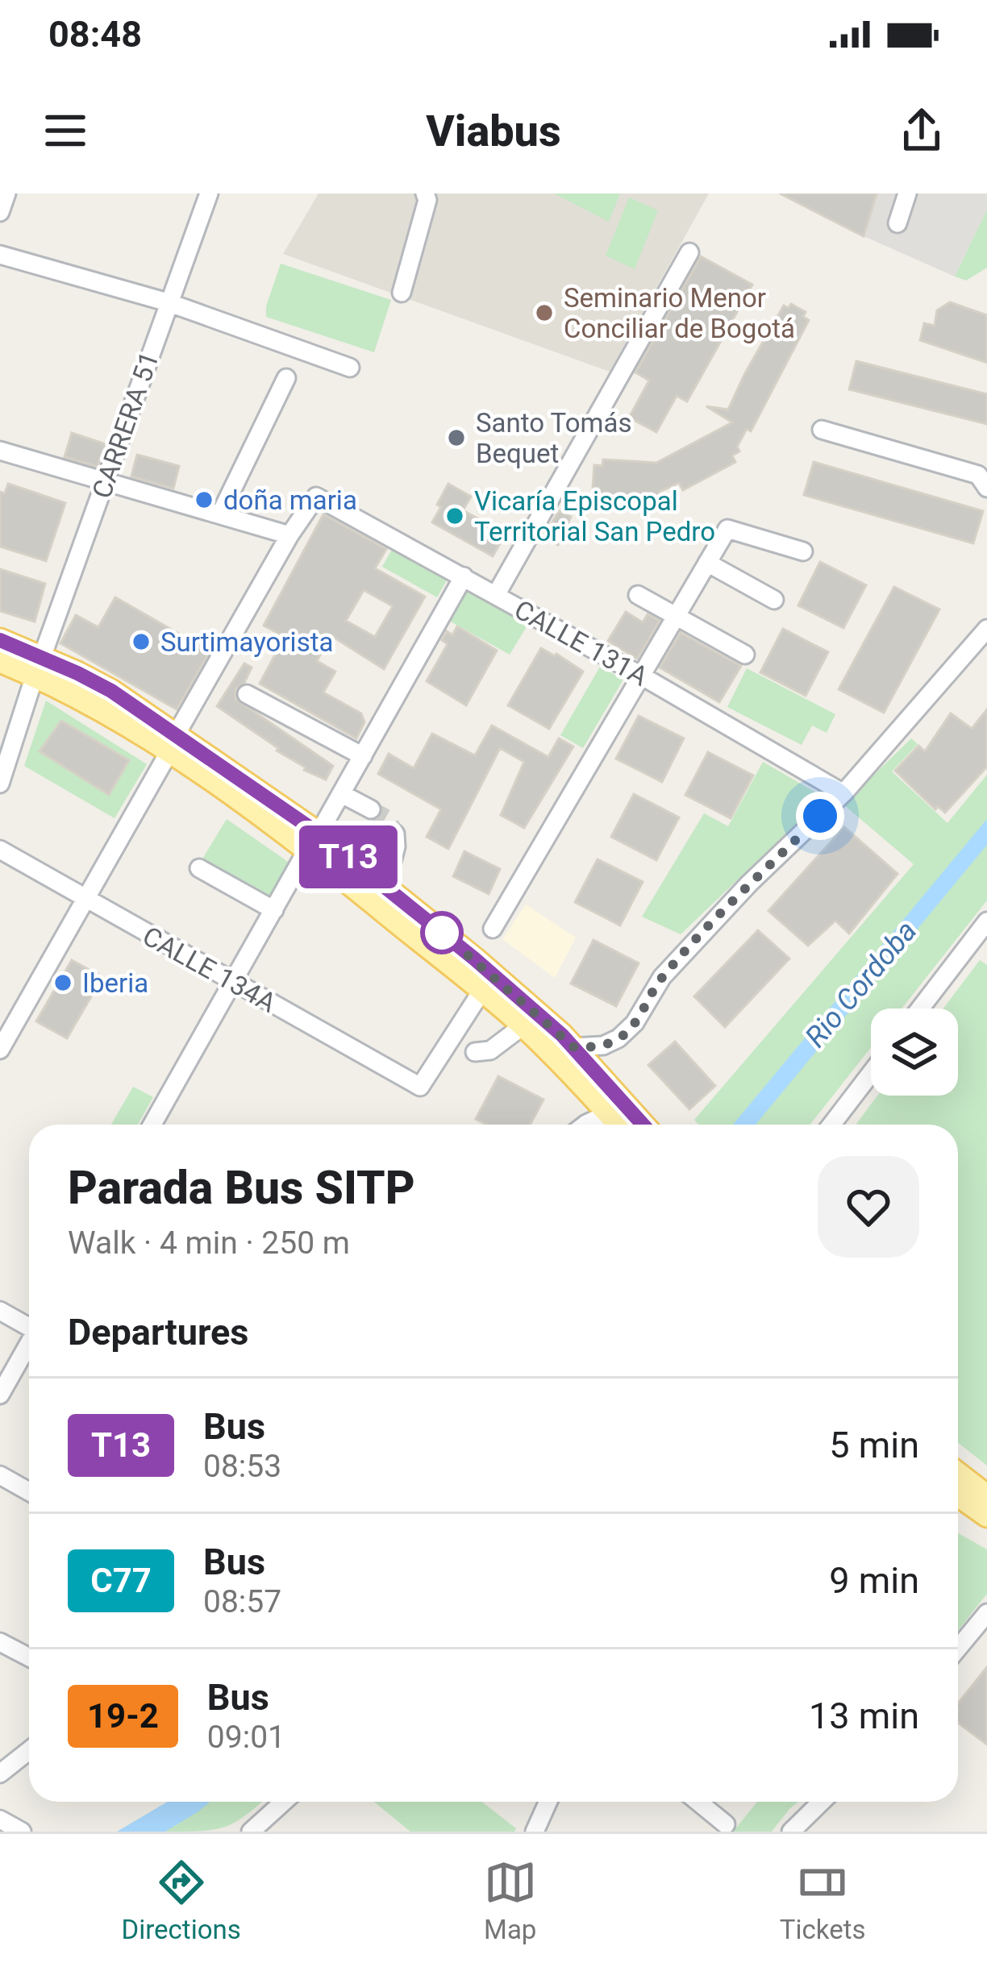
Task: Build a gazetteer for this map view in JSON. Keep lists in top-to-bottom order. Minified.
{"streets":{"street":["CARRERA 51","CALLE 131A","CALLE 134A"]},"water":["Rio Cordoba"],"places":["Seminario Menor Conciliar de Bogotá","Santo Tomás Bequet","doña maria","Vicaría Episcopal Territorial San Pedro","Surtimayorista","Iberia"],"lines":["bus line T13"],"page":{"status":"08:48","header":"Viabus","on_map":"T13","heading":[["Parada Bus SITP","Walk · 4 min · 250 m"],"Departures"],"list":[{"mark":"T13","name":"Bus","note":"08:53","value":"5 min"},{"mark":"C77","name":"Bus","note":"08:57","value":"9 min"},{"mark":"19-2","name":"Bus","note":"09:01","value":"13 min"}],"tabs":["Directions","Map","Tickets"]}}
